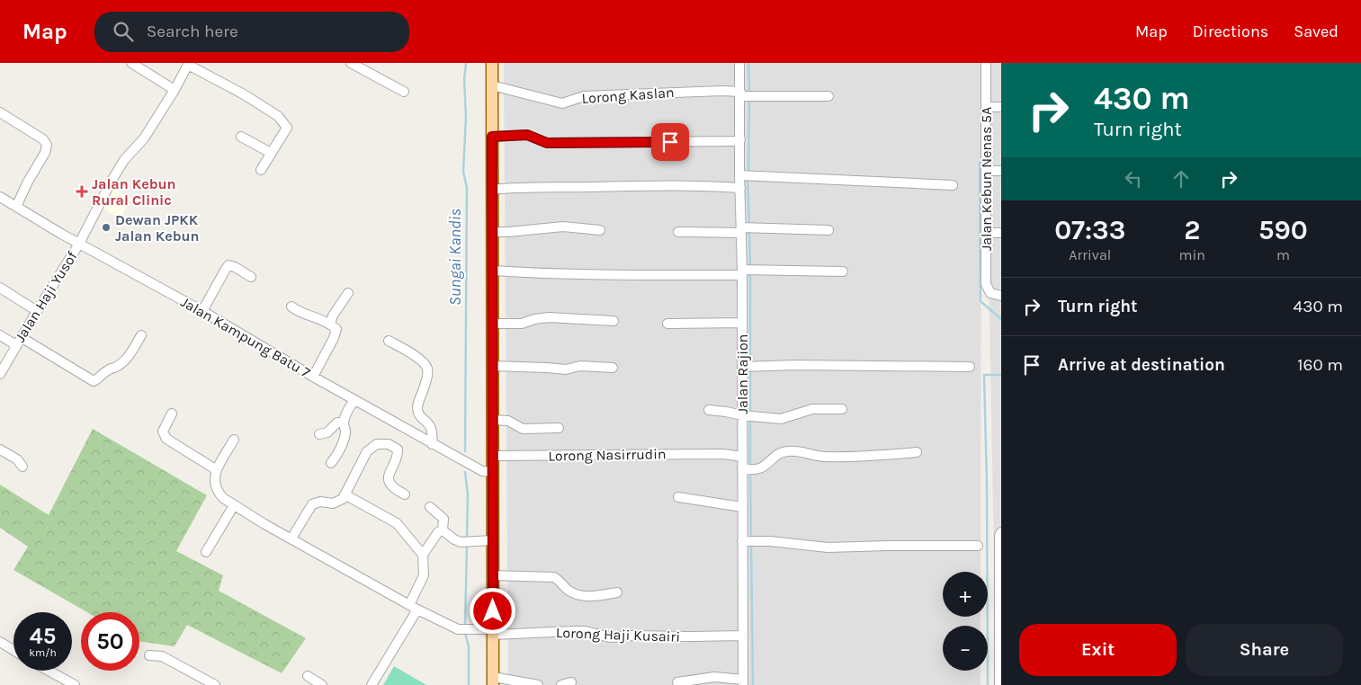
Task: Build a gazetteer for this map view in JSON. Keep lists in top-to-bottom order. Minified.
{"streets":{"street":["Lorong Kaslan","Jalan Kebun Nenas 5A","Jalan Haji Yusof","Jalan Kampung Batu 7","Jalan Rajion","Lorong Nasirrudin","Lorong Haji Kusairi"]},"crossings":[["Lorong Kaslan","Jalan Rajion"],["Jalan Haji Yusof","Jalan Kampung Batu 7"],["Jalan Rajion","Lorong Nasirrudin"],["Jalan Rajion","Lorong Haji Kusairi"]],"water":["Sungai Kandis"],"places":{"health":["Jalan Kebun Rural Clinic"],"other":["Dewan JPKK Jalan Kebun"]},"page":{"header":"Map","search":"Search here","nav":["Map","Directions","Saved"],"turn":["430 m","Turn right"],"eta":["07:33","Arrival","2","min","590","m"],"list":[{"name":"Turn right","value":"430 m"},{"name":"Arrive at destination","value":"160 m"}],"map_buttons":["+","−"],"speed":"45 km/h","limit":"50","buttons":["Exit","Share"]}}
